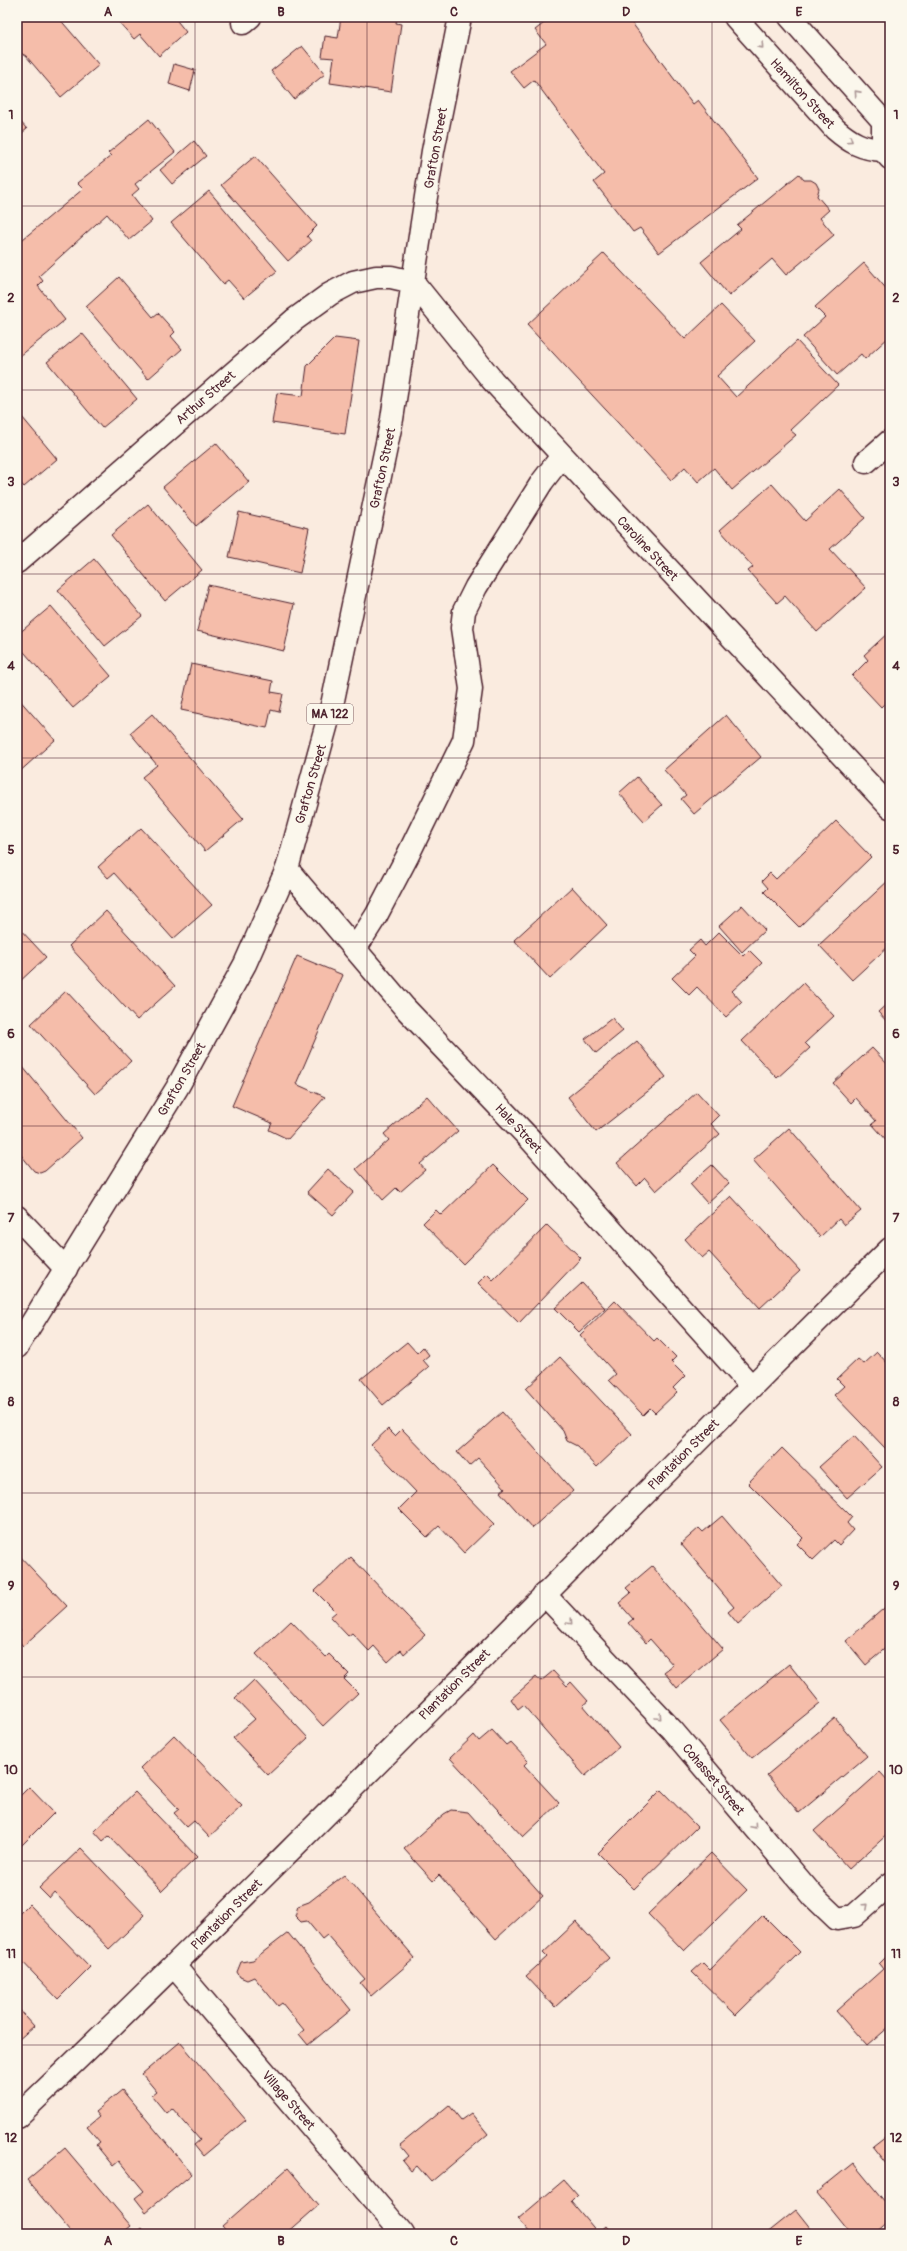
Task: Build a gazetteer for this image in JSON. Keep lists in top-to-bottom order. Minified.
{"streets":{"main road":["Hamilton Street","Grafton Street","Arthur Street","Caroline Street","MA 122","Hale Street","Plantation Street","Cohasset Street","Village Street"]},"crossings":[["Grafton Street","Arthur Street"],["Grafton Street","Caroline Street"],["Grafton Street","Hale Street"],["Arthur Street","Caroline Street"],["Hale Street","Plantation Street"],["Plantation Street","Cohasset Street"],["Plantation Street","Village Street"]],"one_way":["Cohasset Street"],"grid":{"columns":["A","B","C","D","E"],"rows":["1","2","3","4","5","6","7","8","9","10","11","12"]}}
